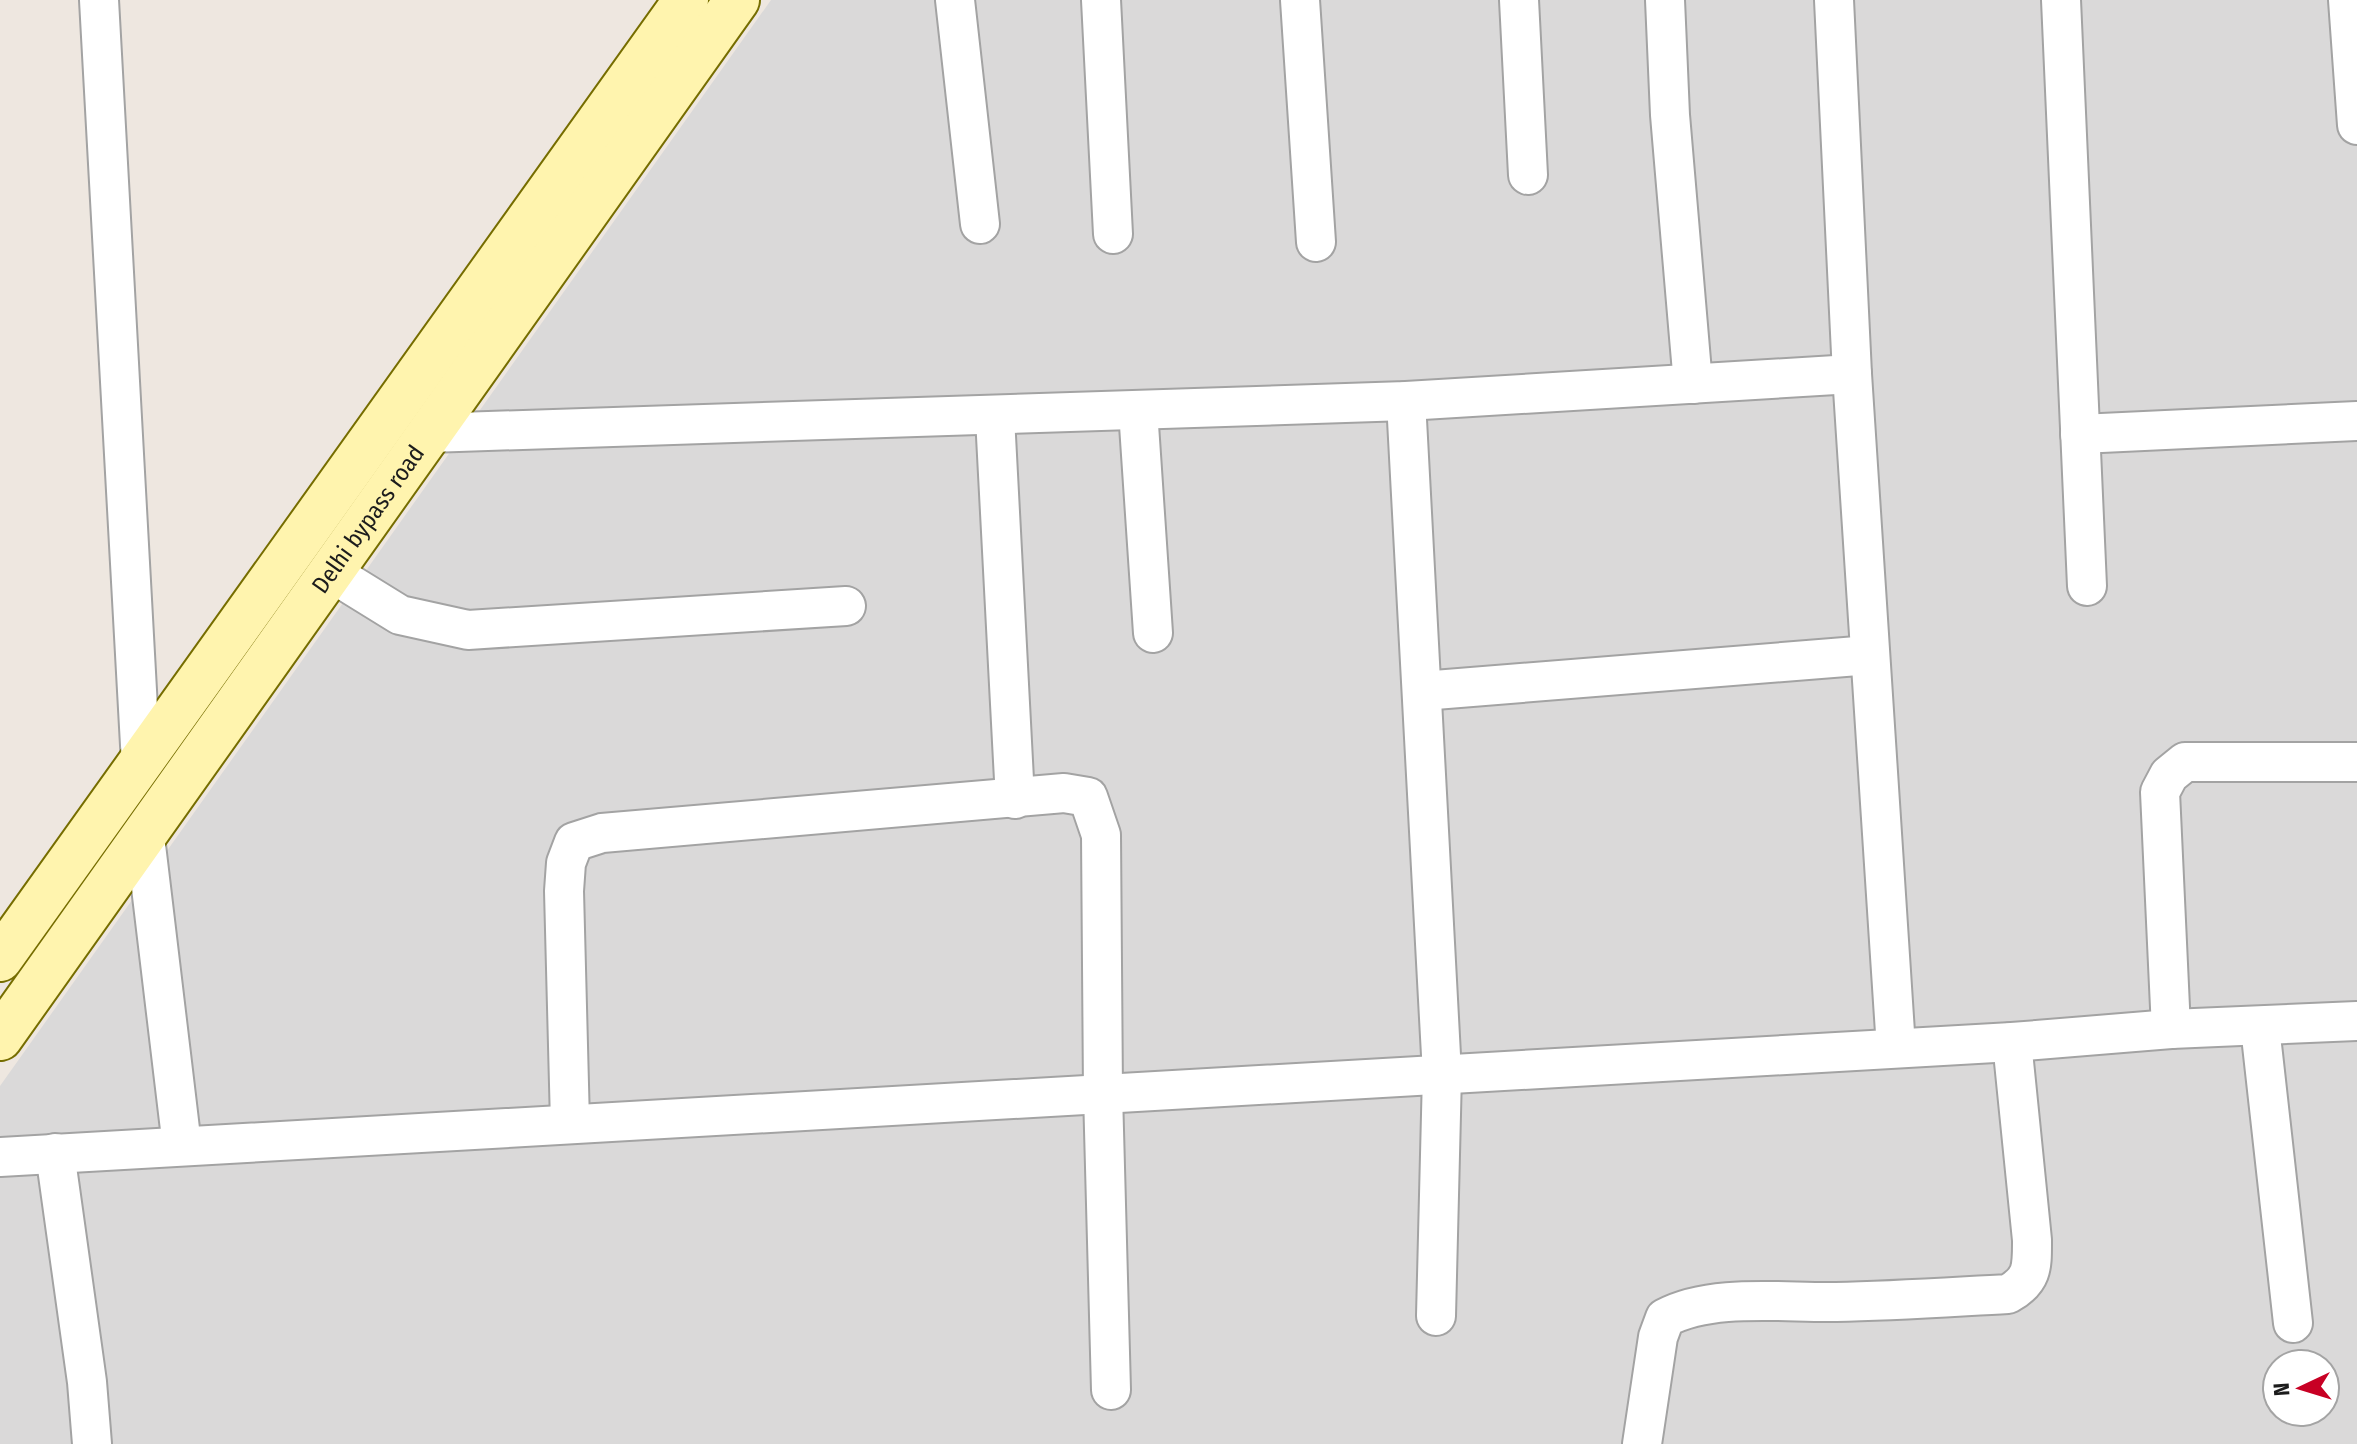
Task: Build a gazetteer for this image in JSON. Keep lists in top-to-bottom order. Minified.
{"streets":{"main road":["Delhi bypass road"]},"north":"left"}
